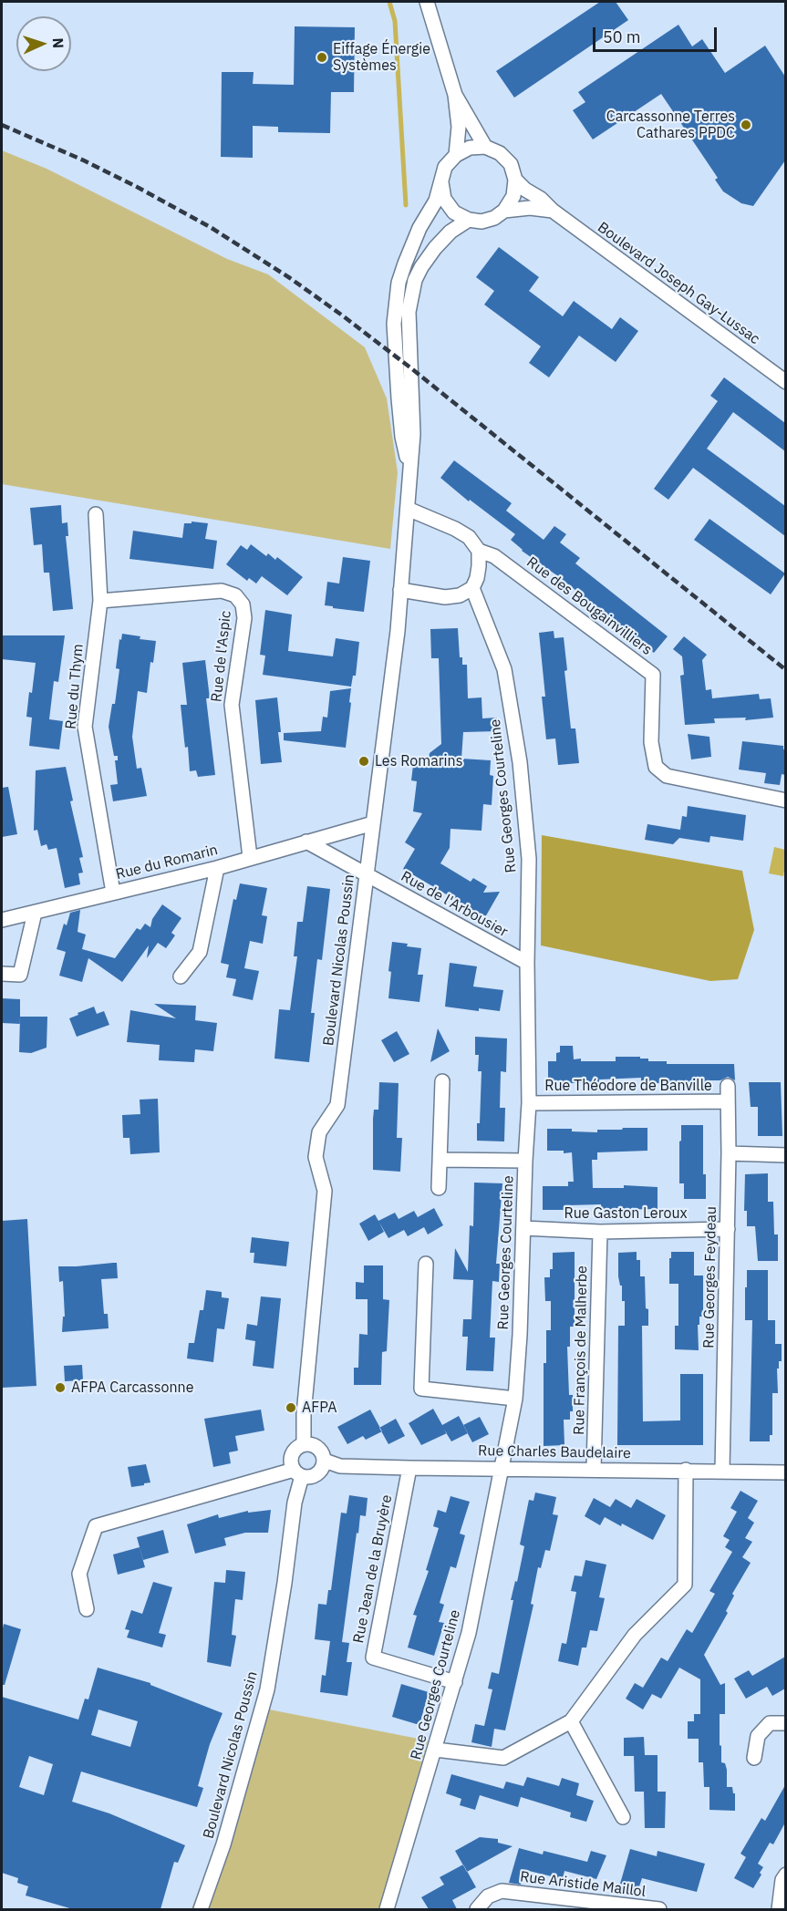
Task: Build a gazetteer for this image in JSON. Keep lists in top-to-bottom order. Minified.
{"streets":{"street":["Boulevard Joseph Gay-Lussac","Rue des Bougainvilliers","Rue de l'Aspic","Rue du Thym","Rue Georges Courteline","Rue du Romarin","Rue de l'Arbousier","Boulevard Nicolas Poussin","Rue Théodore de Banville","Rue Gaston Leroux","Rue Georges Feydeau","Rue François de Malherbe","Rue Charles Baudelaire","Rue Jean de la Bruyère","Rue Aristide Maillol"]},"crossings":[["Boulevard Joseph Gay-Lussac","Boulevard Nicolas Poussin"],["Rue de l'Aspic","Rue du Thym"],["Rue de l'Aspic","Rue du Romarin"],["Rue du Thym","Rue du Romarin"],["Rue Georges Courteline","Rue de l'Arbousier"],["Rue Georges Courteline","Rue Théodore de Banville"],["Rue Georges Courteline","Rue Gaston Leroux"],["Rue Georges Courteline","Rue Charles Baudelaire"],["Rue Georges Courteline","Rue Jean de la Bruyère"],["Rue du Romarin","Boulevard Nicolas Poussin"],["Rue de l'Arbousier","Boulevard Nicolas Poussin"],["Boulevard Nicolas Poussin","Rue Charles Baudelaire"],["Rue Théodore de Banville","Rue Georges Feydeau"],["Rue Gaston Leroux","Rue Georges Feydeau"],["Rue Gaston Leroux","Rue François de Malherbe"],["Rue Georges Feydeau","Rue Charles Baudelaire"],["Rue François de Malherbe","Rue Charles Baudelaire"],["Rue Charles Baudelaire","Rue Jean de la Bruyère"]],"places":["Eiffage Énergie Systèmes","Carcassonne Terres Cathares PPDC","Les Romarins","AFPA Carcassonne","AFPA"],"scale_bar":"50 m","north":"right"}
